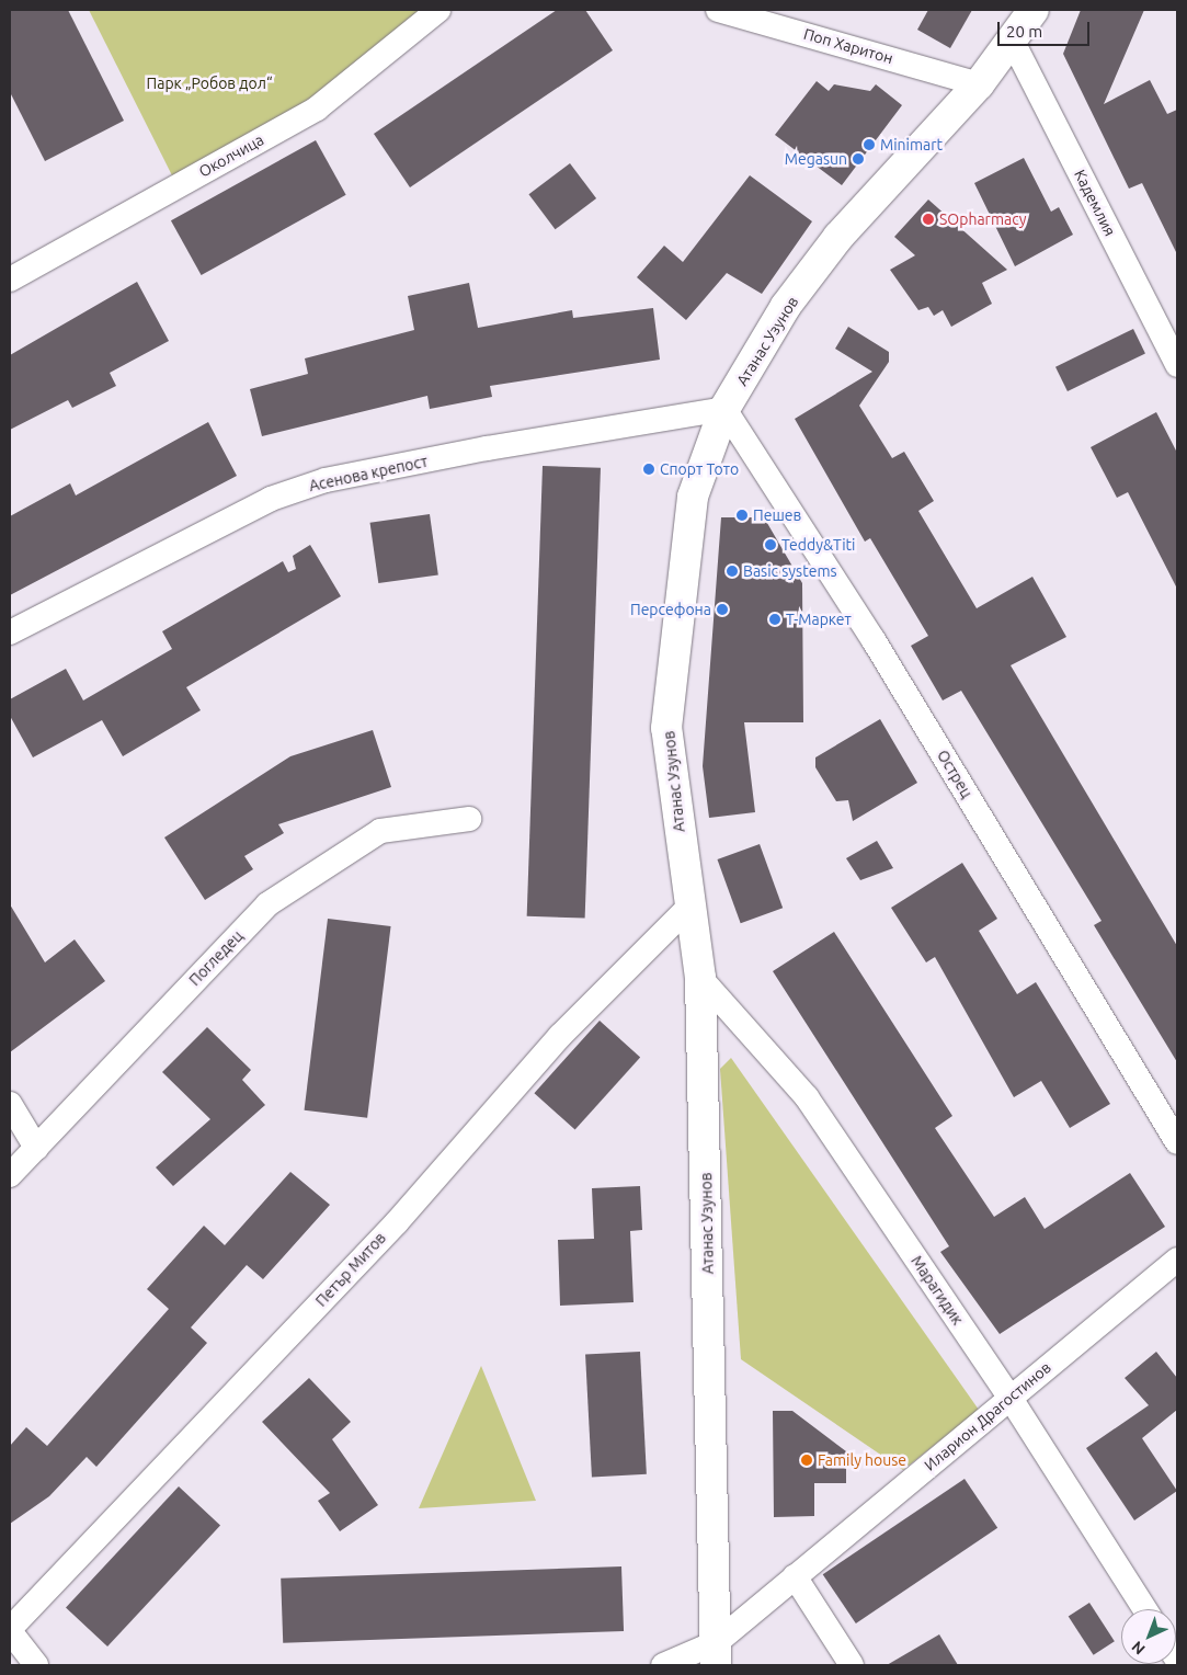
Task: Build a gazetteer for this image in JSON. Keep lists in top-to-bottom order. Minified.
{"streets":{"street":["Поп Харитон","Околчица","Кадемлия","Атанас Узунов","Асенова крепост","Острец","Погледец","Петър Митов","Марагидик","Иларион Драгостинов"]},"crossings":[["Поп Харитон","Атанас Узунов"],["Кадемлия","Атанас Узунов"],["Атанас Узунов","Асенова крепост"],["Атанас Узунов","Острец"],["Атанас Узунов","Петър Митов"],["Атанас Узунов","Марагидик"],["Атанас Узунов","Иларион Драгостинов"],["Асенова крепост","Острец"],["Марагидик","Иларион Драгостинов"]],"parks":["Парк „Робов дол“"],"places":["Minimart","Megasun","SOpharmacy","Спорт Тото","Пешев","Teddy&Titi","Basic systems","Персефона","Т-Маркет","Family house"],"scale_bar":"20 m","north":"bottom left"}
